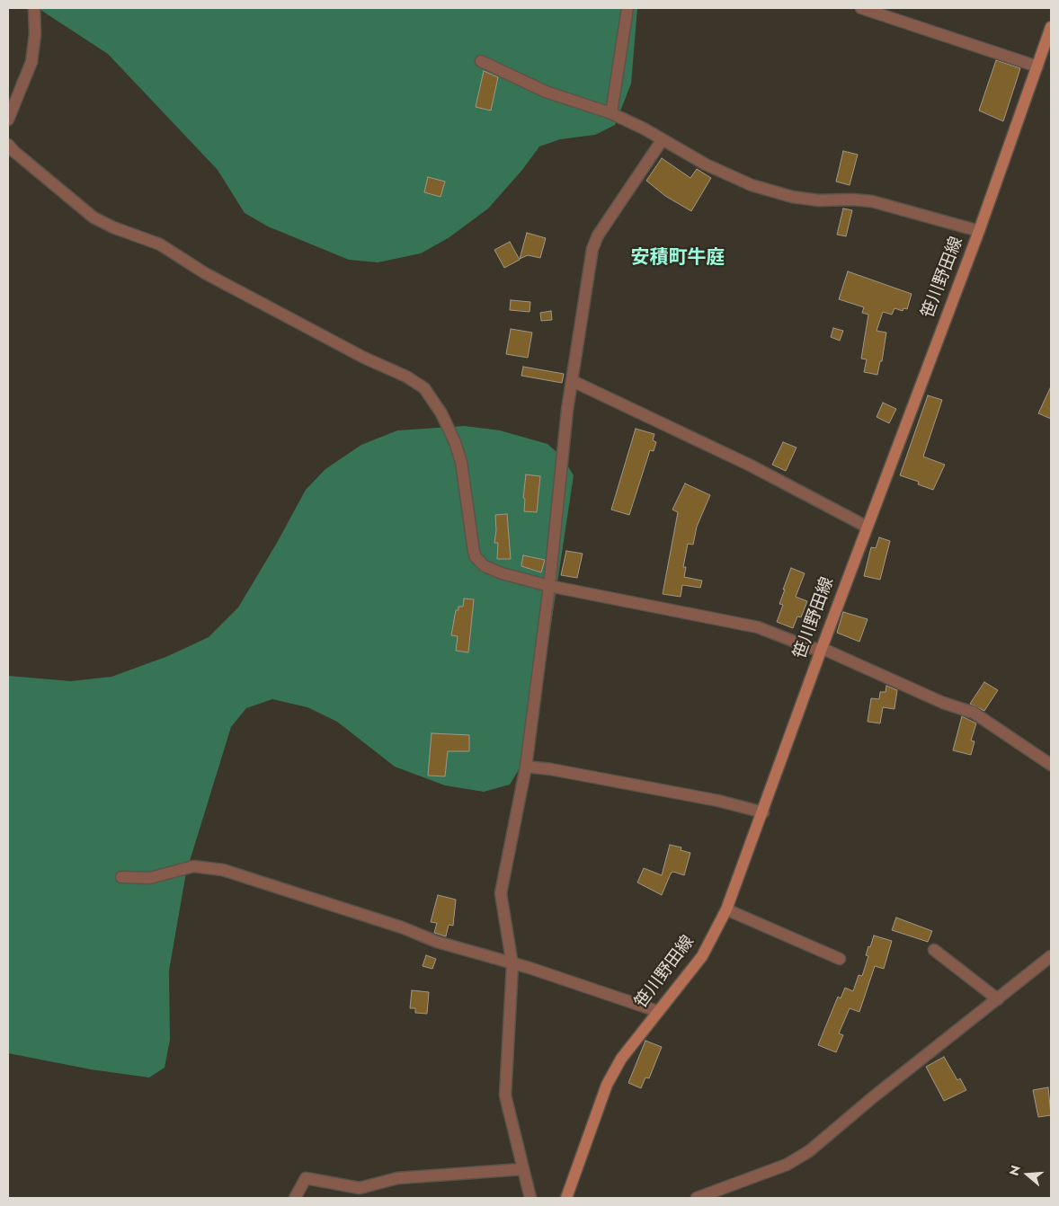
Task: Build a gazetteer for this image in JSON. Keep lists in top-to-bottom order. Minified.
{"streets":{"street":["笹川野田線"]},"districts":["安積町牛庭"],"north":"left"}
